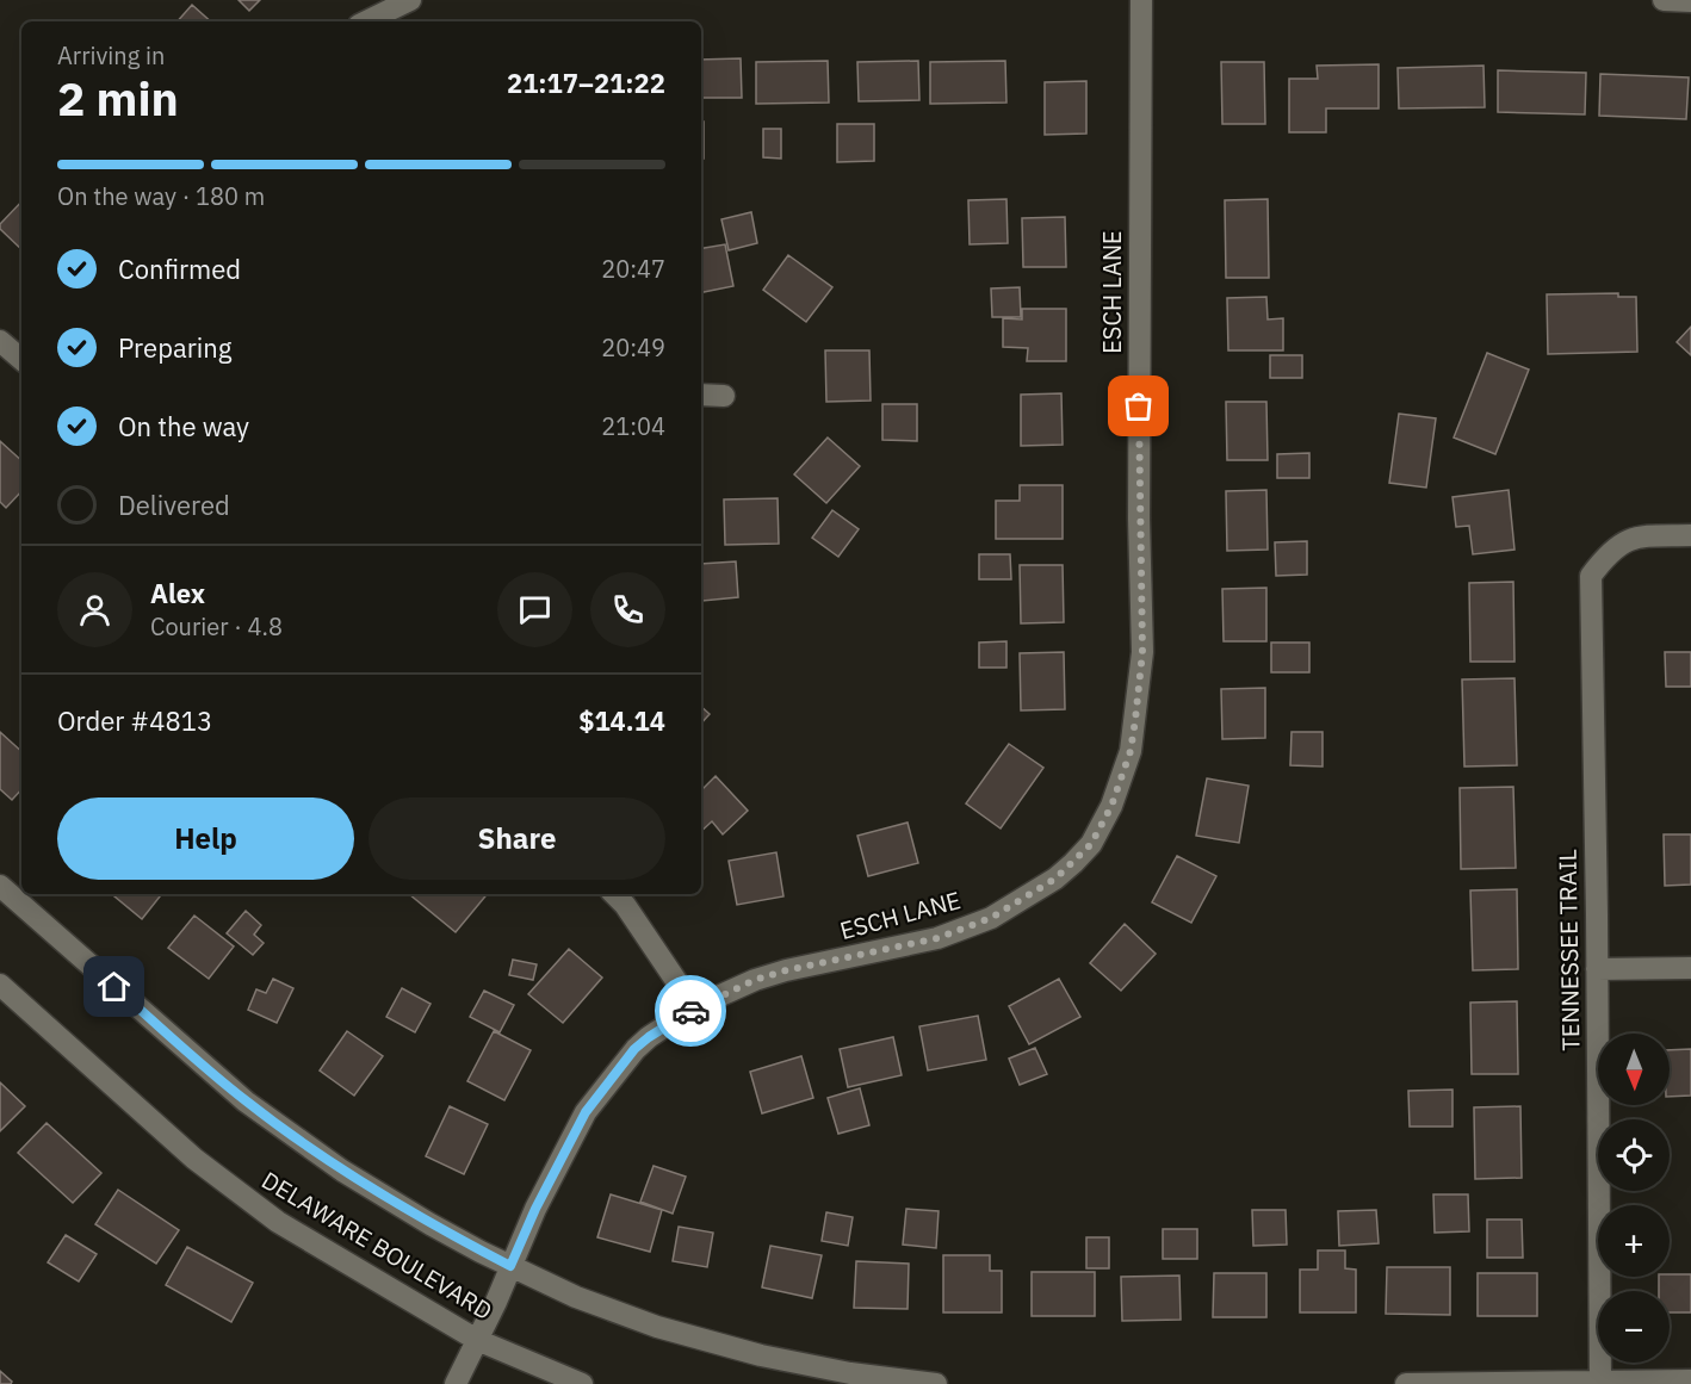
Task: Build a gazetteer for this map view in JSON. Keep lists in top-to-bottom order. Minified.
{"streets":{"street":["ESCH LANE","TENNESSEE TRAIL","DELAWARE BOULEVARD"]},"crossings":[["ESCH LANE","DELAWARE BOULEVARD"]],"north":"bottom","page":{"heading":["2 min","Arriving in","21:17–21:22"],"panel":["Alex","Courier · 4.8","Order #4813","$14.14"],"bar":"On the way · 180 m","list":[["Confirmed","20:47"],["Preparing","20:49"],["On the way","21:04"],"Delivered"],"buttons":["Help","Share"],"map_buttons":["+","−"]}}
